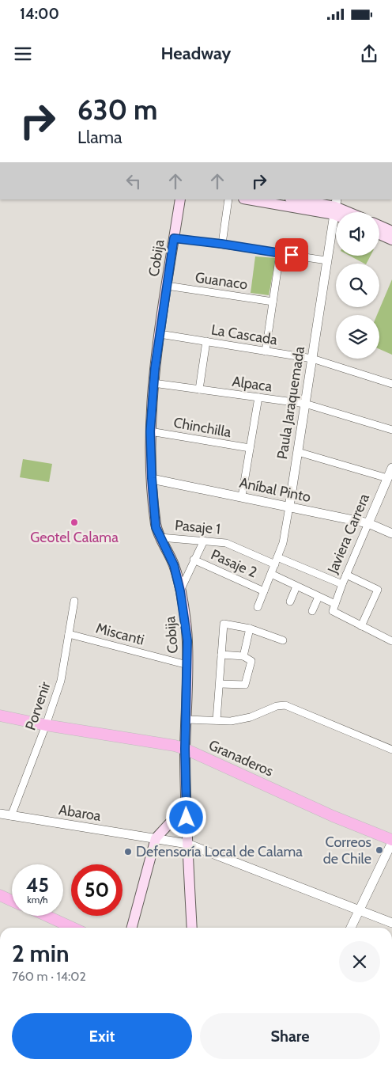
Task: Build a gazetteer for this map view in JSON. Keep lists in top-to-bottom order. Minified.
{"streets":{"main road":["Cobija","Granaderos"],"street":["Guanaco","La Cascada","Alpaca","Paula Jaraquemada","Chinchilla","Aníbal Pinto","Pasaje 1","Javiera Carrera","Pasaje 2","Miscanti","Porvenir","Abaroa"]},"crossings":[["Cobija","Guanaco"],["Cobija","La Cascada"],["Cobija","Alpaca"],["Cobija","Chinchilla"],["Cobija","Aníbal Pinto"],["Cobija","Pasaje 1"],["Cobija","Miscanti"],["Cobija","Granaderos"],["Cobija","Abaroa"],["La Cascada","Paula Jaraquemada"],["Alpaca","Paula Jaraquemada"],["Paula Jaraquemada","Aníbal Pinto"],["Paula Jaraquemada","Pasaje 1"],["Paula Jaraquemada","Pasaje 2"],["Aníbal Pinto","Javiera Carrera"],["Pasaje 1","Javiera Carrera"],["Javiera Carrera","Pasaje 2"],["Miscanti","Porvenir"],["Porvenir","Granaderos"],["Porvenir","Abaroa"]],"places":["Geotel Calama","Correos de Chile","Defensoría Local de Calama"],"page":{"status":"14:00","header":"Headway","turn":["630 m","Llama"],"speed":"45 km/h","limit":"50","heading":["2 min","760 m · 14:02"],"buttons":["Exit","Share"]}}
